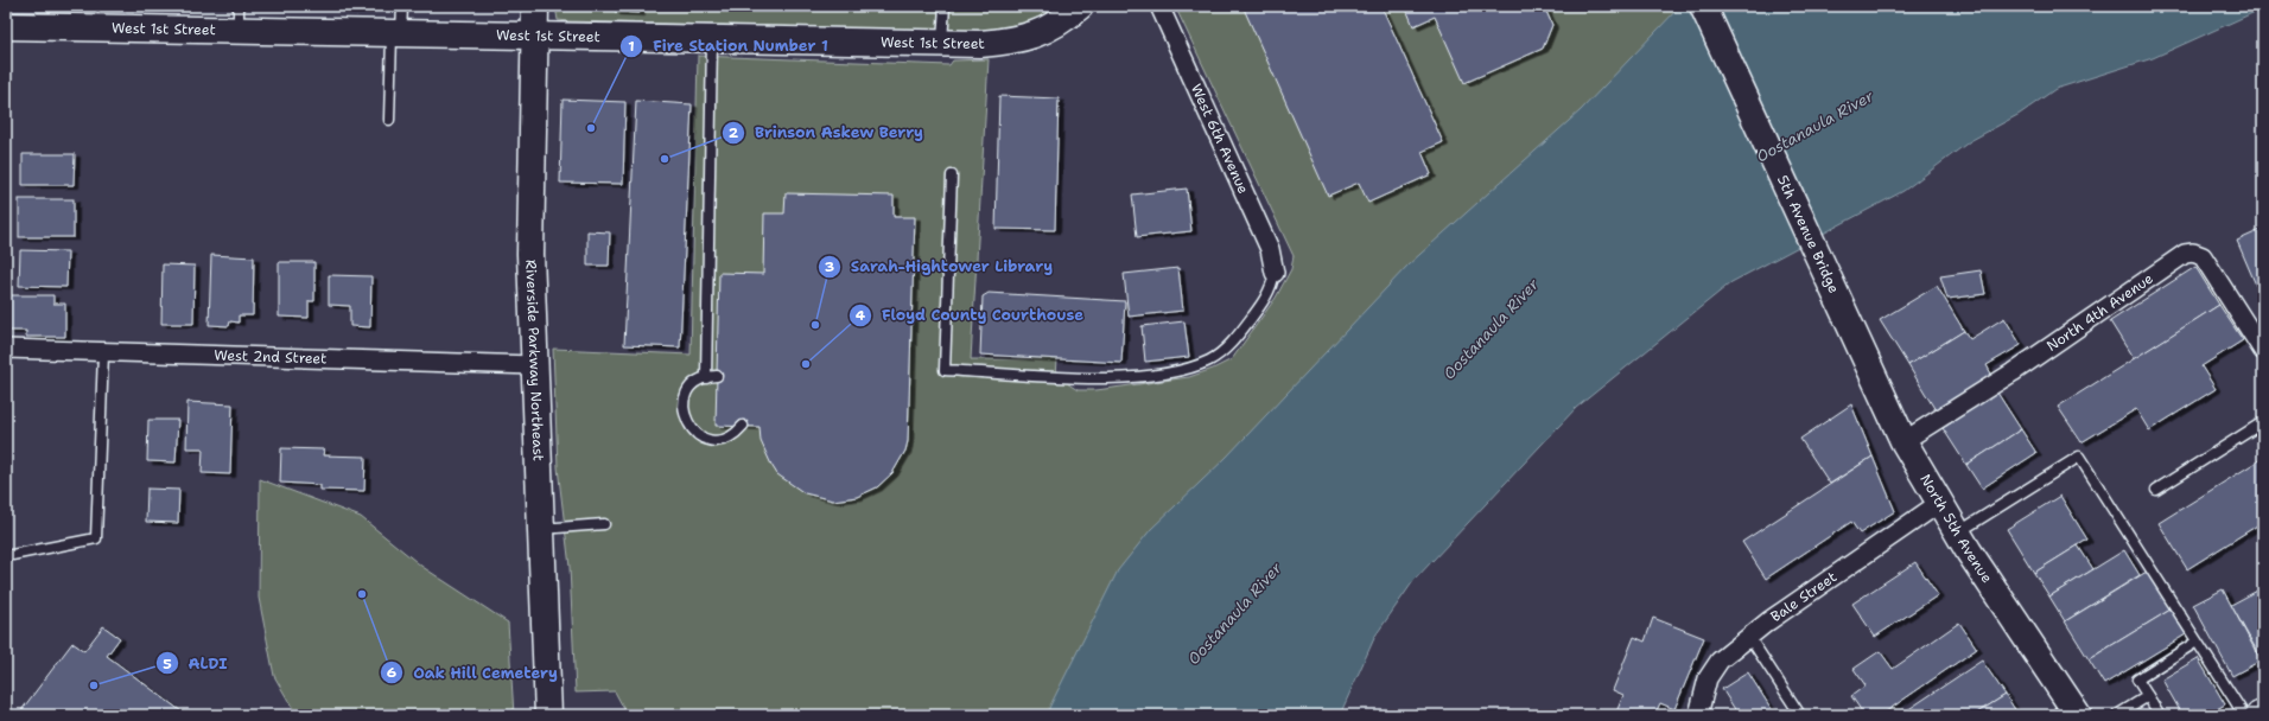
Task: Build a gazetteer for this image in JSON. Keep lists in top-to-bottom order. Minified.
{"streets":{"street":["West 1st Street","West 6th Avenue","5th Avenue Bridge","North 4th Avenue","West 2nd Street","Riverside Parkway Northeast","North 5th Avenue","Bale Street"]},"crossings":[["West 1st Street","Riverside Parkway Northeast"],["5th Avenue Bridge","North 5th Avenue"],["North 4th Avenue","North 5th Avenue"],["West 2nd Street","Riverside Parkway Northeast"],["North 5th Avenue","Bale Street"]],"water":["Oostanaula River"],"places":["Fire Station Number 1","Brinson Askew Berry","Sarah-Hightower Library","Floyd County Courthouse","Oak Hill Cemetery","ALDI"]}
